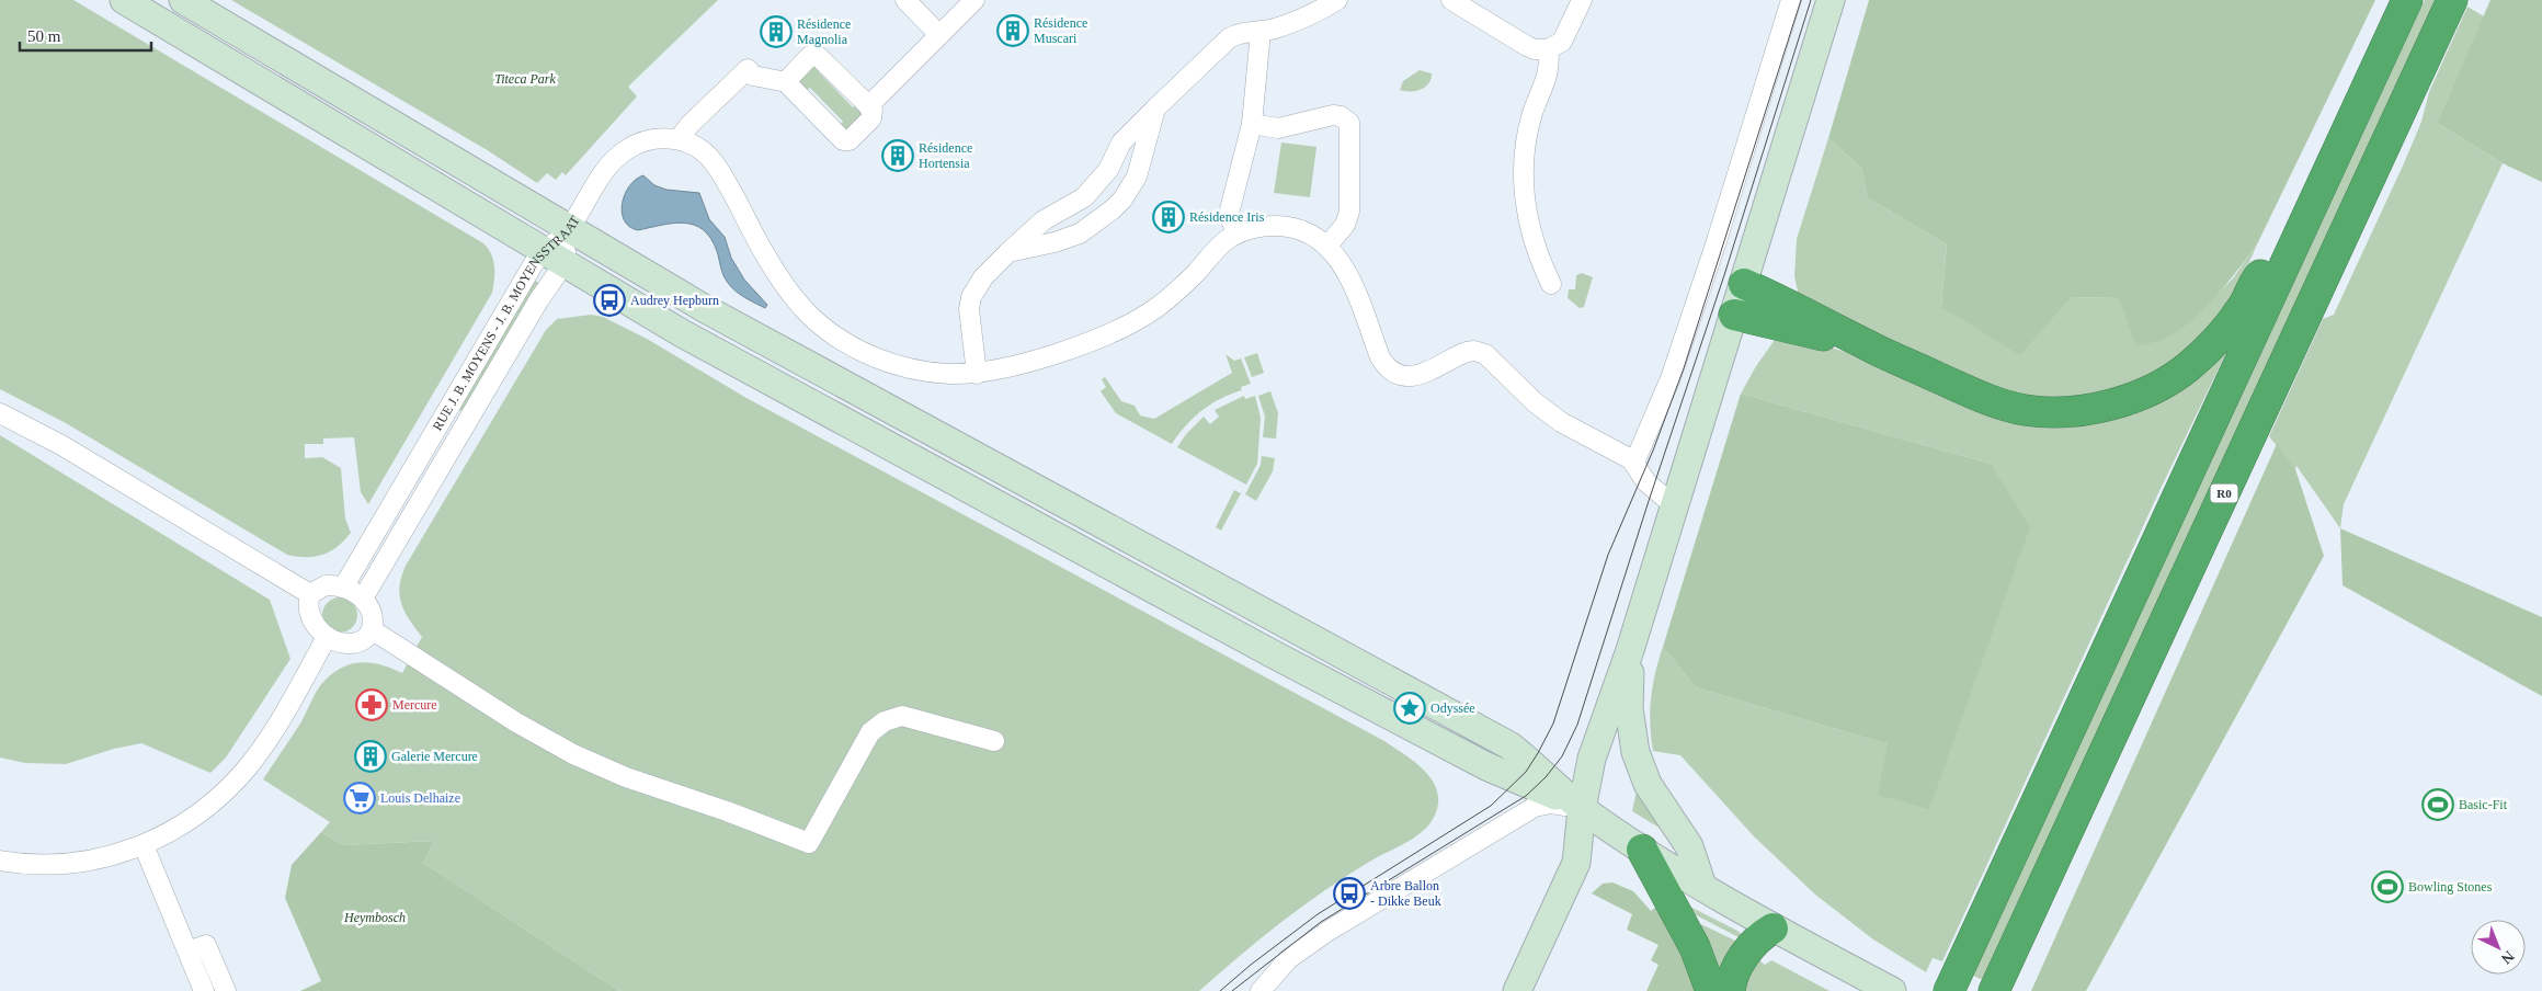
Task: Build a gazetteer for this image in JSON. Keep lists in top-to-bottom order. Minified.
{"streets":{"highway":["R0"],"street":["RUE J. B. MOYENS - J. B. MOYENSSTRAAT"]},"parks":["Titeca Park","Heymbosch"],"places":{"building":["Résidence Muscari","Résidence Magnolia","Résidence Hortensia","Résidence Iris","Galerie Mercure"],"bus stop":["Audrey Hepburn","Arbre Ballon - Dikke Beuk"],"pharmacy":["Mercure"],"place":["Odyssée"],"supermarket":["Louis Delhaize"],"sports":["Basic-Fit","Bowling Stones"]},"scale_bar":"50 m","north":"bottom right"}
